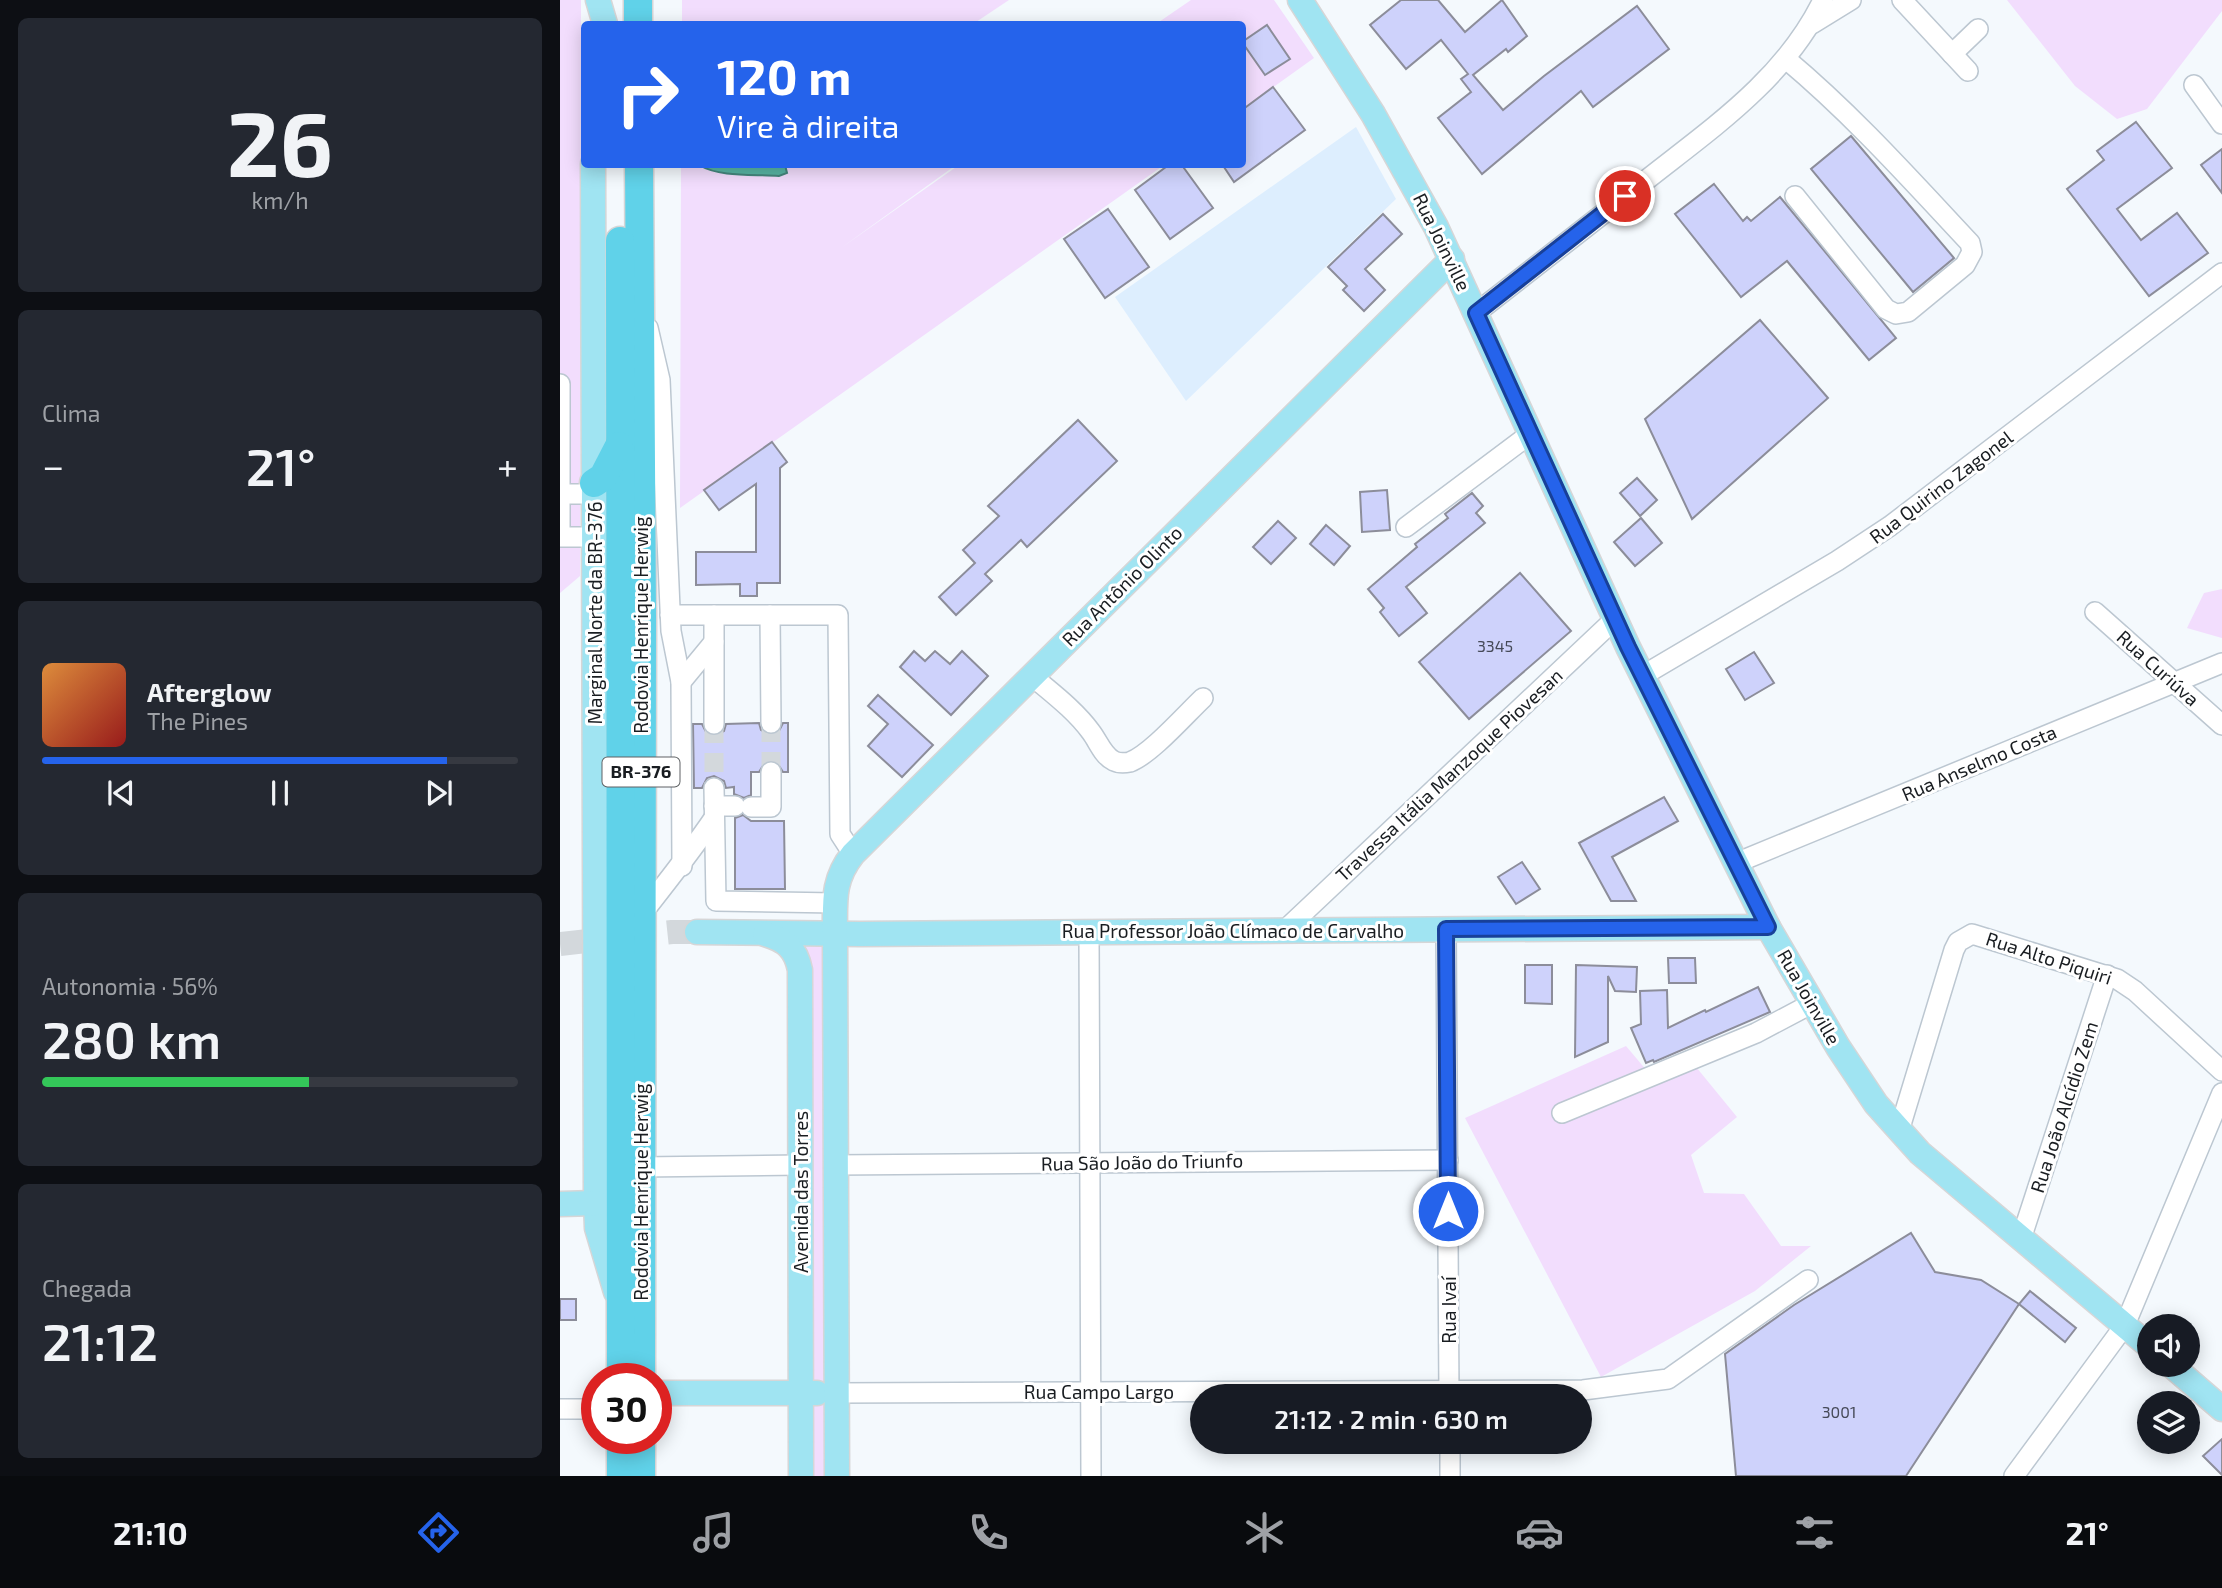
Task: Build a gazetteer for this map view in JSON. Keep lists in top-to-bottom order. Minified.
{"streets":{"highway":["Rodovia Henrique Herwig","BR-376"],"main road":["Rua Joinville","Rua Antônio Olinto","Marginal Norte da BR-376","Rua Professor João Clímaco de Carvalho","Avenida das Torres","Rua Campo Largo"],"street":["Rua Quirino Zagonel","Rua Curiúva","Rua Anselmo Costa","Travessa Itália Manzoque Piovesan","Rua Alto Piquiri","Rua João Alcídio Zem","Rua São João do Triunfo","Rua Ivaí"]},"crossings":[["Rua Joinville","Rua Quirino Zagonel"],["Rua Joinville","Rua Antônio Olinto"],["Rua Joinville","Rua Anselmo Costa"],["Rua Joinville","Travessa Itália Manzoque Piovesan"],["Rua Joinville","Rua Professor João Clímaco de Carvalho"],["Rua Joinville","Rua Alto Piquiri"],["Rua Joinville","Rua João Alcídio Zem"],["Rua Antônio Olinto","Rua Professor João Clímaco de Carvalho"],["Rua Antônio Olinto","Avenida das Torres"],["Marginal Norte da BR-376","Rodovia Henrique Herwig"],["Rua Curiúva","Rua Anselmo Costa"],["Travessa Itália Manzoque Piovesan","Rua Professor João Clímaco de Carvalho"],["Rua Professor João Clímaco de Carvalho","Avenida das Torres"],["Rua Professor João Clímaco de Carvalho","Rua Ivaí"],["Rua Alto Piquiri","Rua João Alcídio Zem"],["Rua São João do Triunfo","Avenida das Torres"],["Rua São João do Triunfo","Rua Ivaí"],["Avenida das Torres","Rua Campo Largo"]],"house_numbers":["3345","3001"],"page":{"tile":[["26","km/h"],"Clima",["Autonomia · 56%","280 km"],["Chegada","21:12"]],"turn":["120 m","Vire à direita"],"heat":["−","21°","+"],"song":["Afterglow","The Pines"],"limit":"30","trip":"21:12 · 2 min · 630 m","tabs":["21:10","21°"]}}
